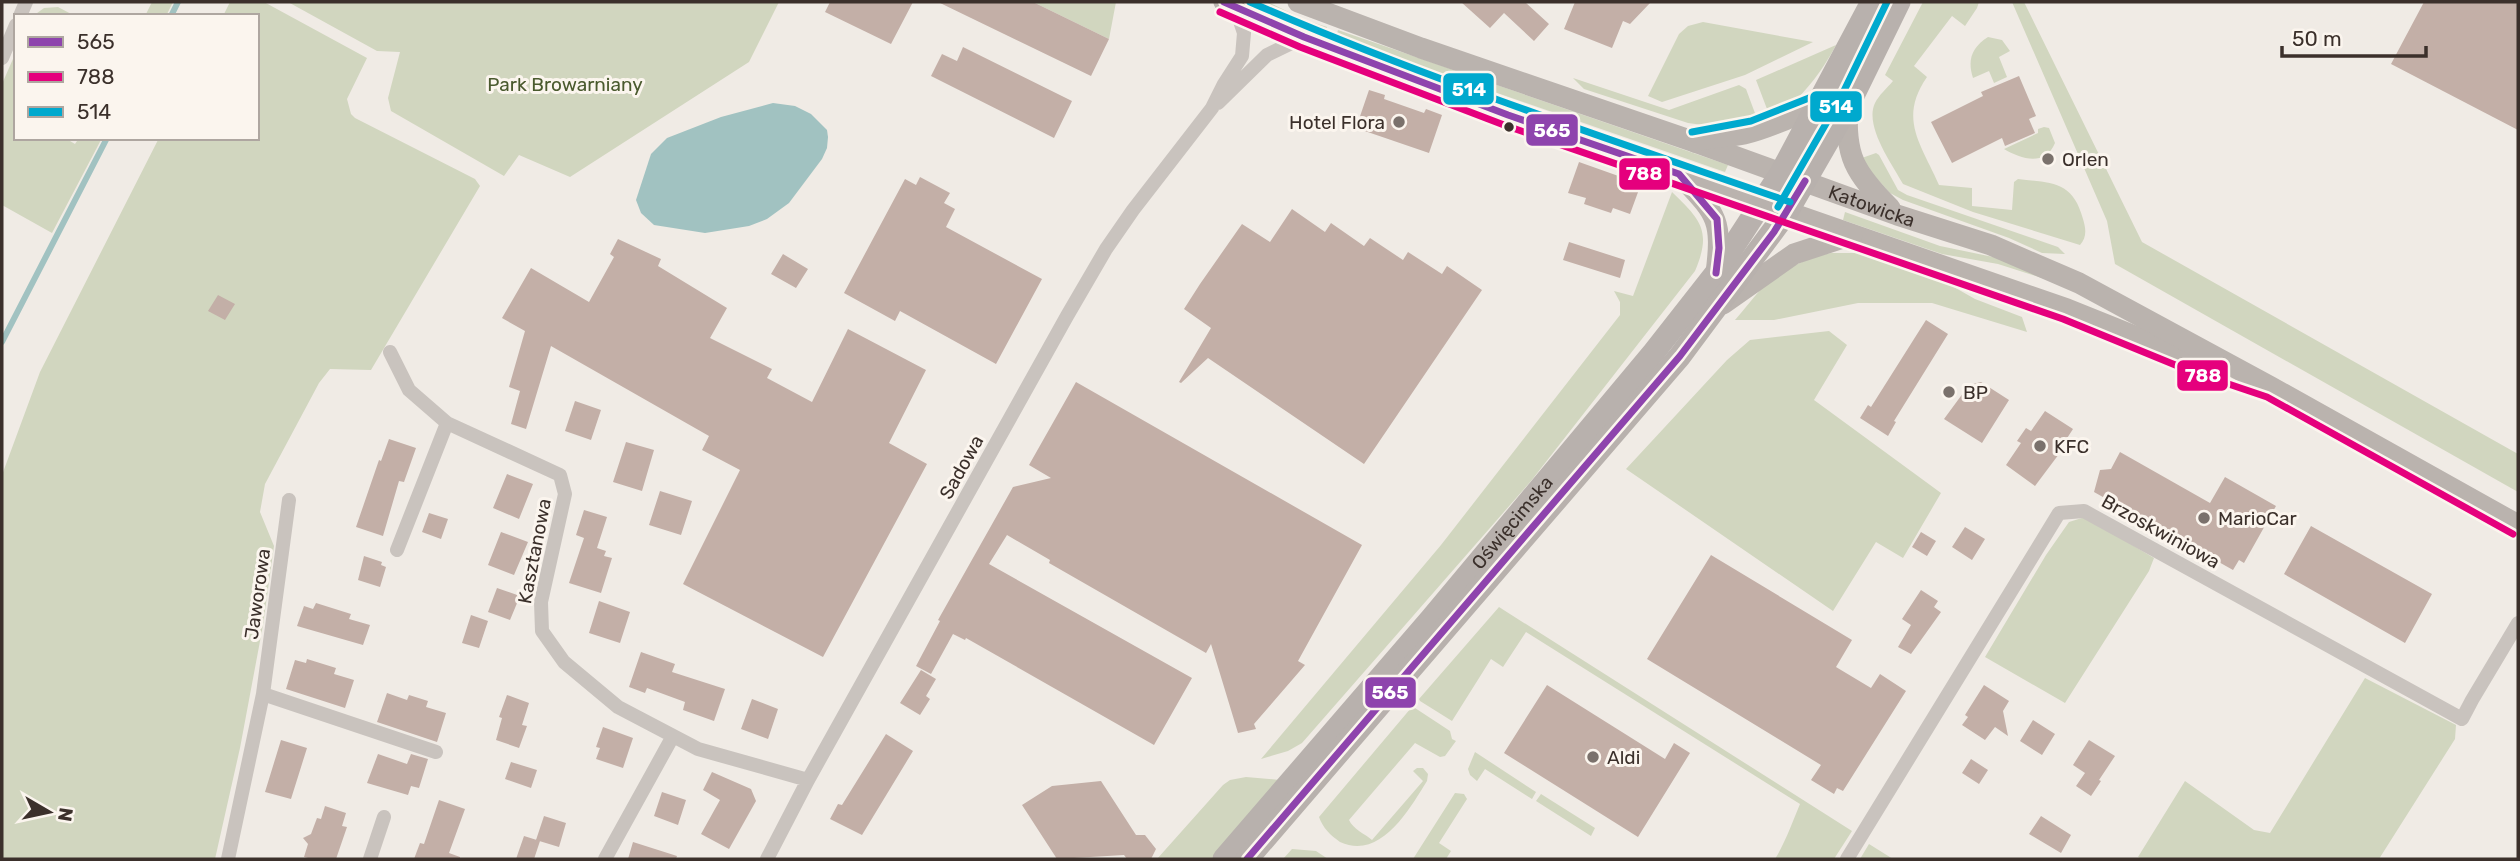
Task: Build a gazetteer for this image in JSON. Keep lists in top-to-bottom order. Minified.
{"streets":{"main road":["Katowicka","Oświęcimska"],"street":["Sadowa","Brzoskwiniowa","Kasztanowa","Jaworowa"]},"crossings":[["Katowicka","Sadowa"],["Katowicka","Oświęcimska"],["Sadowa","Kasztanowa"]],"parks":["Park Browarniany"],"places":["Hotel Flora","Orlen","BP","KFC","MarioCar","Aldi"],"lines":["transit line 565","transit line 514","transit line 788"],"legend":["565","788","514"],"scale_bar":"50 m","north":"right"}
